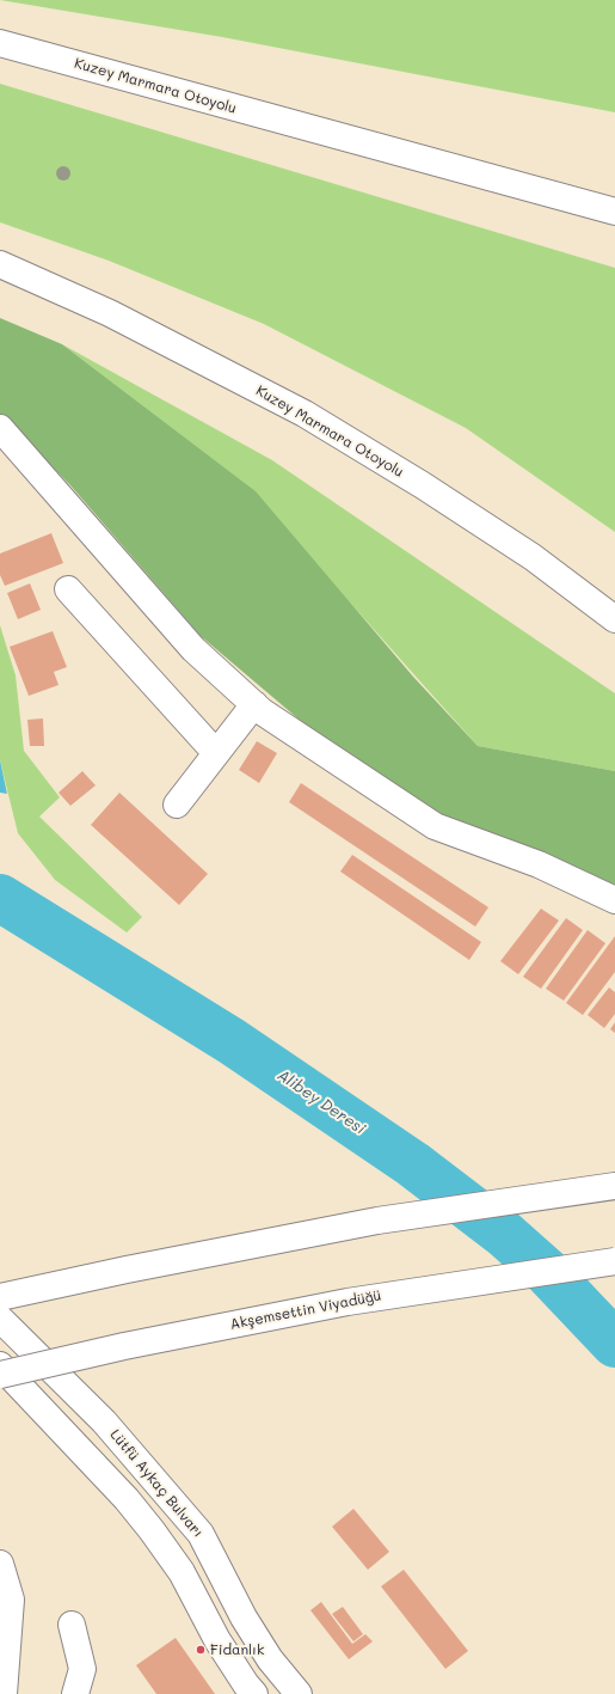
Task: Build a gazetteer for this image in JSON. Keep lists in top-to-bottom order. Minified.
{"streets":{"main road":["Kuzey Marmara Otoyolu","Akşemsettin Viyadüğü","Lütfü Aykaç Bulvarı"]},"water":["Alibey Deresi"],"places":["Fidanlık"]}
